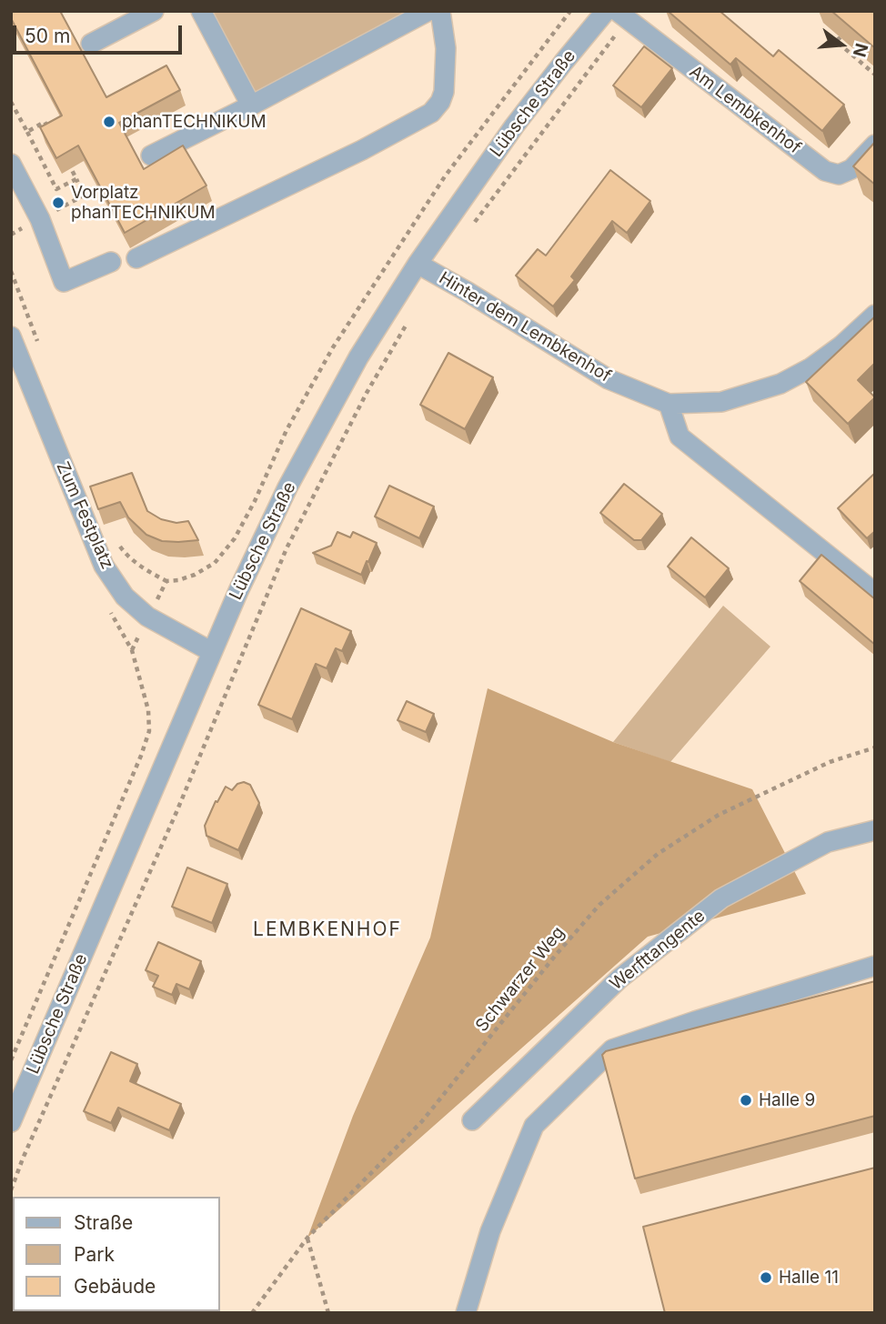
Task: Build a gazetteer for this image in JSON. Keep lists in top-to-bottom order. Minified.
{"streets":{"street":["Lübsche Straße","Am Lembkenhof","Hinter dem Lembkenhof","Zum Festplatz","Werfttangente"],"path":["Schwarzer Weg"]},"crossings":[["Lübsche Straße","Hinter dem Lembkenhof"],["Lübsche Straße","Zum Festplatz"]],"districts":["LEMBKENHOF"],"places":["phanTECHNIKUM","Vorplatz phanTECHNIKUM","Halle 9","Halle 11"],"legend":["Straße","Park","Gebäude"],"scale_bar":"50 m","north":"right"}
